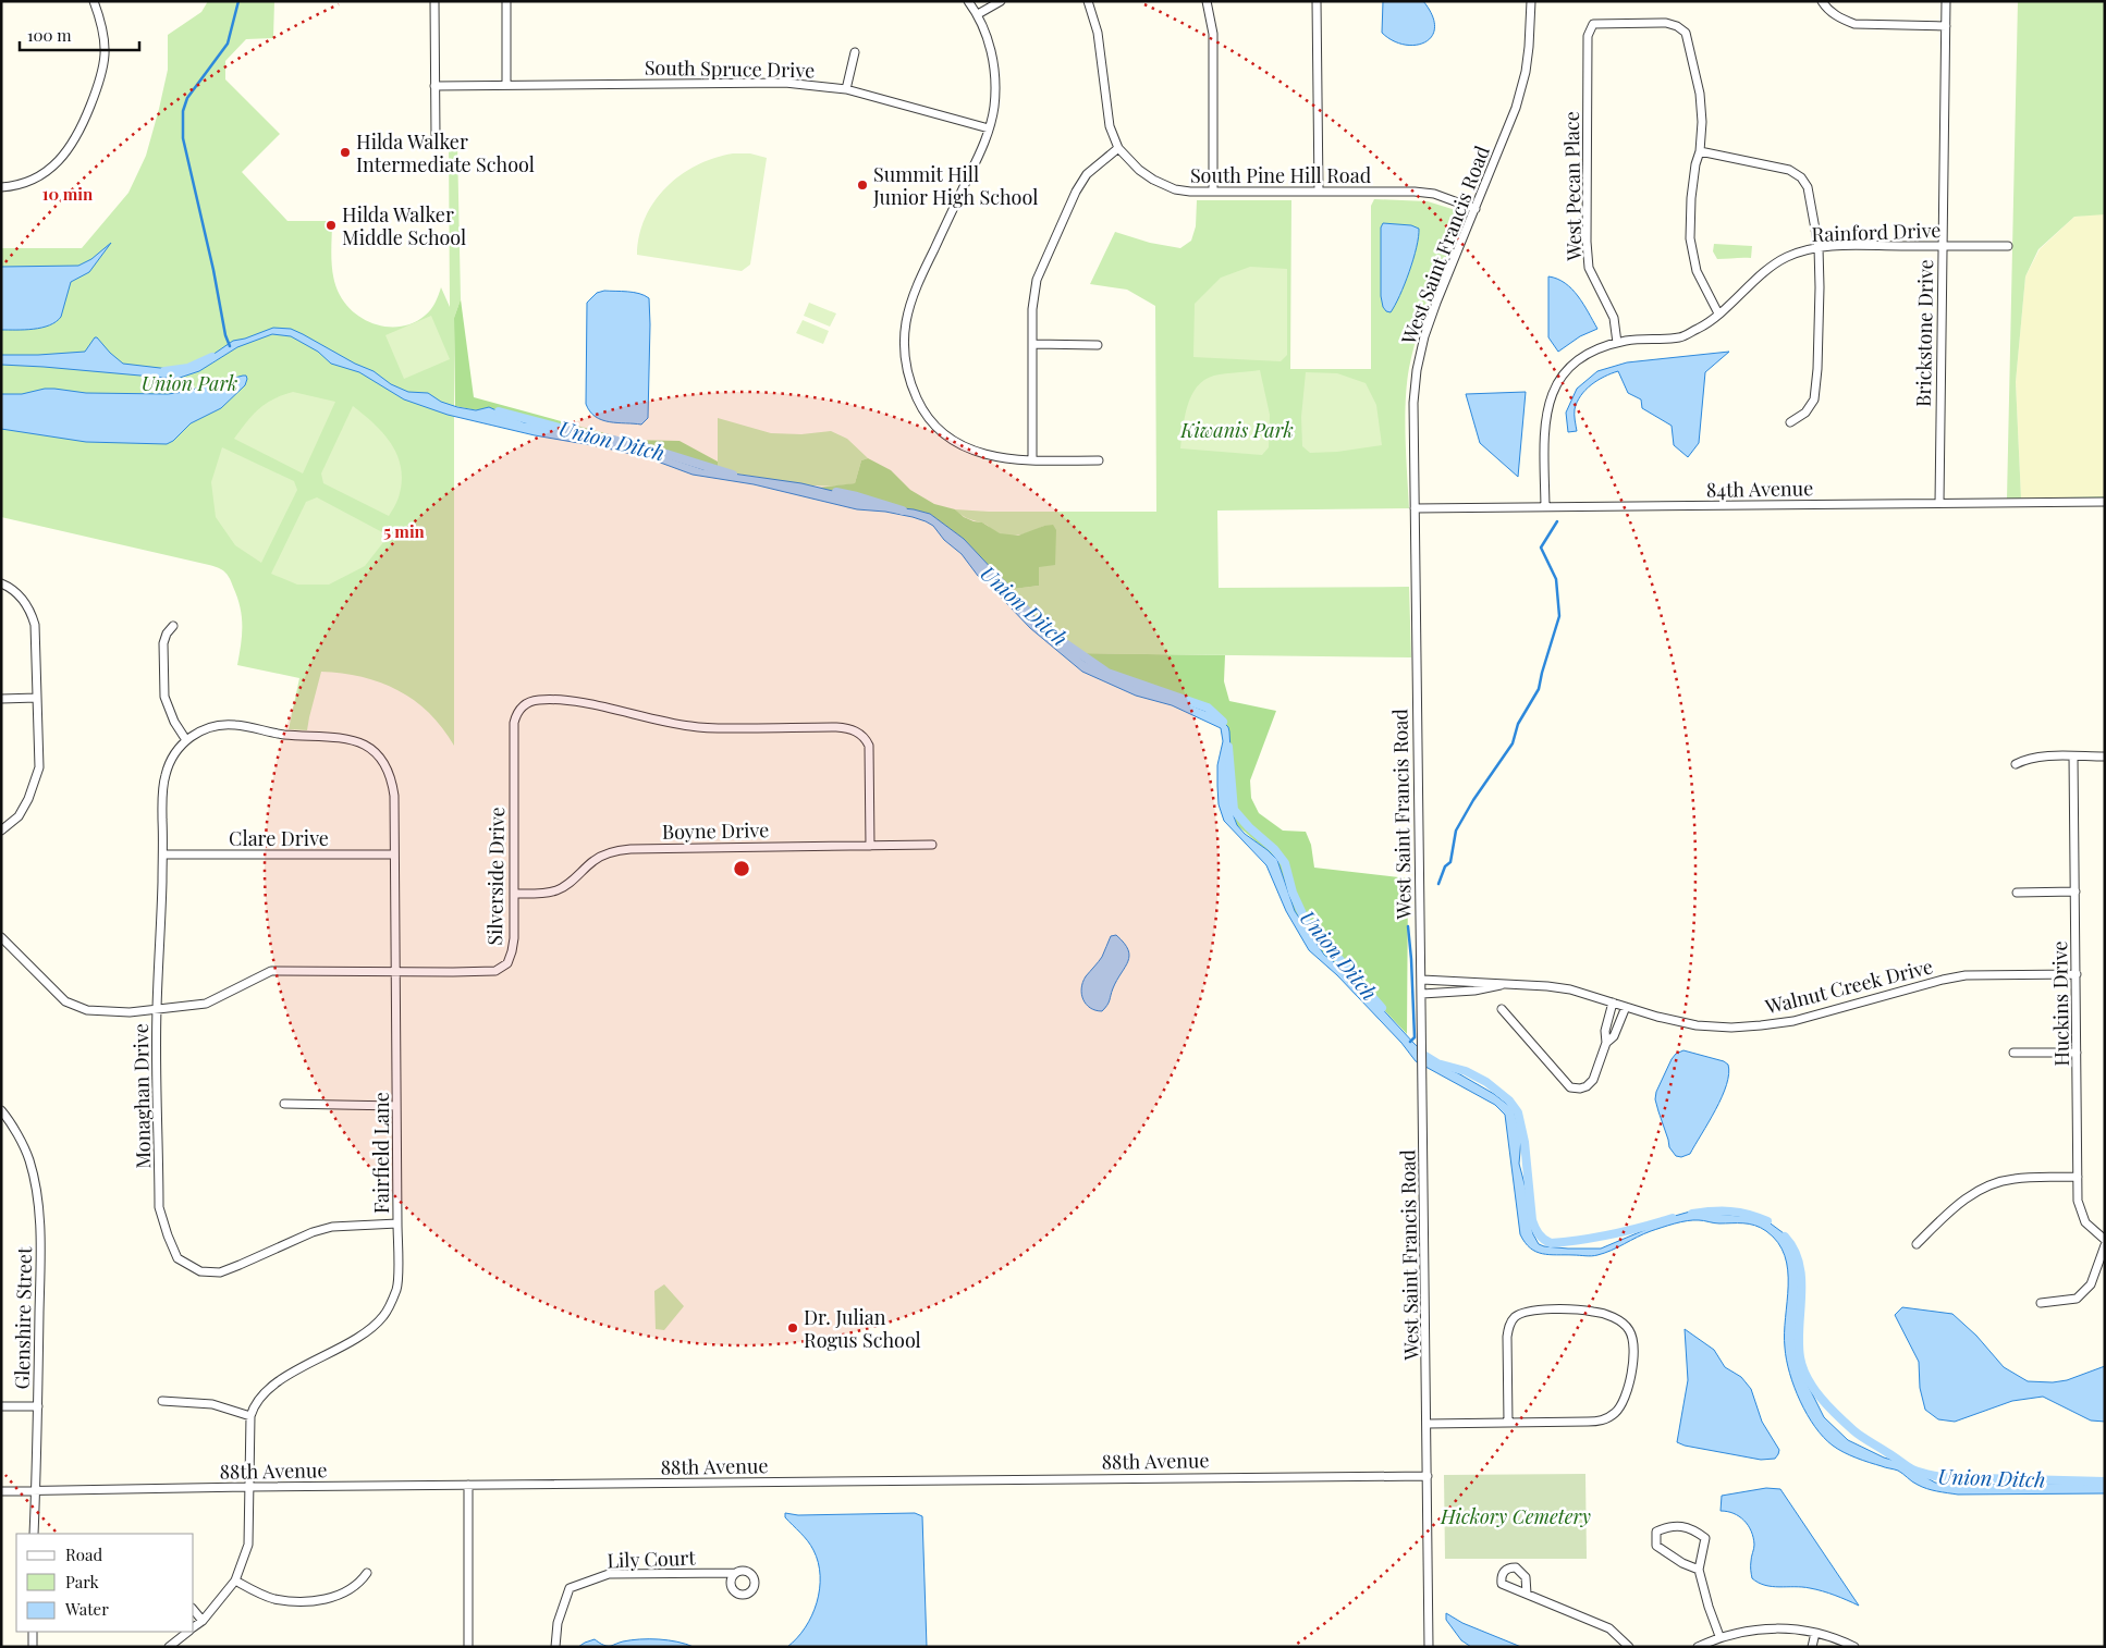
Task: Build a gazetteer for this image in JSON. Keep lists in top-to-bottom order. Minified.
{"streets":{"street":["South Spruce Drive","South Pine Hill Road","West Pecan Place","Rainford Drive","West Saint Francis Road","Brickstone Drive","84th Avenue","Boyne Drive","Clare Drive","Silverside Drive","Walnut Creek Drive","Huckins Drive","Monaghan Drive","Fairfield Lane","Glenshire Street","88th Avenue","Lily Court"]},"crossings":[["South Pine Hill Road","West Saint Francis Road"],["West Pecan Place","Rainford Drive"],["Rainford Drive","Brickstone Drive"],["Rainford Drive","84th Avenue"],["West Saint Francis Road","84th Avenue"],["West Saint Francis Road","Walnut Creek Drive"],["West Saint Francis Road","88th Avenue"],["Brickstone Drive","84th Avenue"],["Boyne Drive","Silverside Drive"],["Clare Drive","Monaghan Drive"],["Clare Drive","Fairfield Lane"],["Silverside Drive","Monaghan Drive"],["Silverside Drive","Fairfield Lane"],["Walnut Creek Drive","Huckins Drive"],["Monaghan Drive","Fairfield Lane"],["Fairfield Lane","88th Avenue"],["Glenshire Street","88th Avenue"]],"water":["Union Ditch"],"parks":["Union Park","Kiwanis Park","Hickory Cemetery"],"places":["Hilda Walker Intermediate School","Summit Hill Junior High School","Hilda Walker Middle School","Dr. Julian Rogus School"],"legend":["Road","Park","Water"],"scale_bar":"100 m","rings":["10 min","5 min"]}
